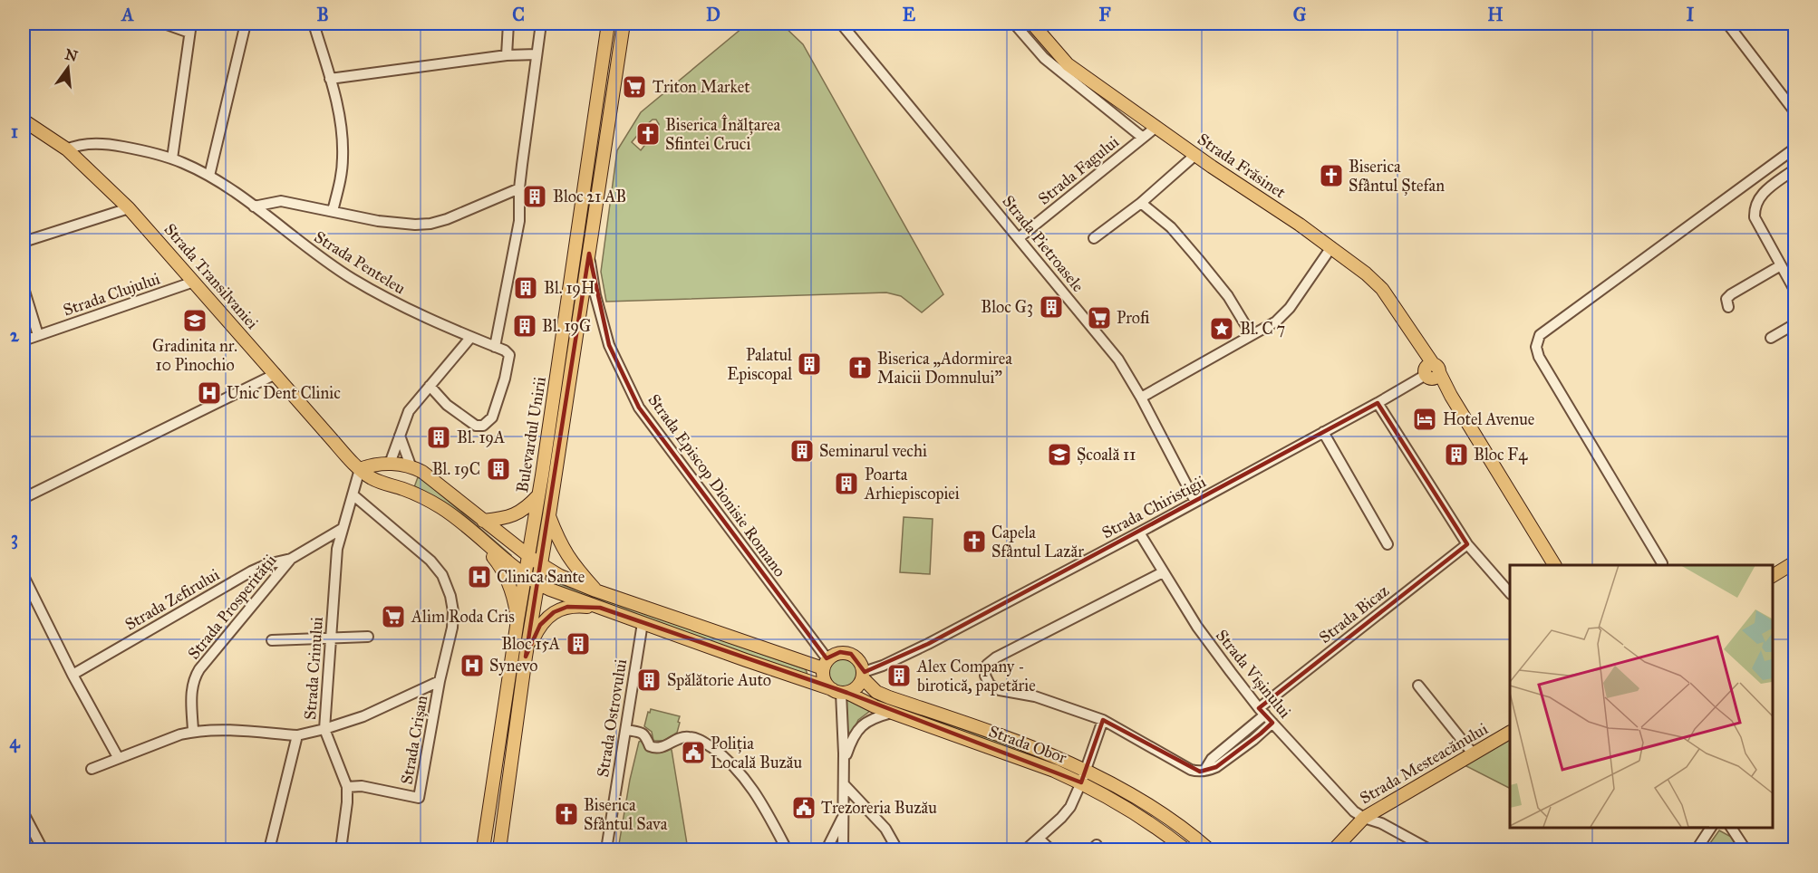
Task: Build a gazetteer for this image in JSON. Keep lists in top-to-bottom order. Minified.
{"streets":{"main road":["Strada Frăsinet","Strada Transilvaniei","Bulevardul Unirii","Strada Obor","Strada Mesteacănului"],"street":["Strada Fagului","Strada Pietroasele","Strada Penteleu","Strada Clujului","Strada Episcop Dionisie Romano","Strada Chiristigii","Strada Zefirului","Strada Prosperității","Strada Bicaz","Strada Crinului","Strada Vișinului","Strada Ostrovului","Strada Crișan"]},"crossings":[["Strada Frăsinet","Strada Fagului"],["Strada Frăsinet","Strada Chiristigii"],["Strada Fagului","Strada Pietroasele"],["Strada Pietroasele","Strada Chiristigii"],["Strada Penteleu","Strada Transilvaniei"],["Strada Transilvaniei","Strada Clujului"],["Strada Transilvaniei","Bulevardul Unirii"],["Strada Transilvaniei","Strada Crinului"],["Strada Transilvaniei","Strada Obor"],["Bulevardul Unirii","Strada Episcop Dionisie Romano"],["Strada Episcop Dionisie Romano","Strada Chiristigii"],["Strada Episcop Dionisie Romano","Strada Obor"],["Strada Chiristigii","Strada Vișinului"],["Strada Chiristigii","Strada Obor"],["Strada Zefirului","Strada Prosperității"],["Strada Prosperității","Strada Crinului"],["Strada Bicaz","Strada Vișinului"],["Strada Crinului","Strada Crișan"],["Strada Vișinului","Strada Mesteacănului"],["Strada Ostrovului","Strada Obor"]],"places":{"supermarket":["Triton Market","Profi","Alim Roda Cris"],"church":["Biserica Înălțarea Sfintei Cruci","Biserica Sfântul Ștefan","Biserica „Adormirea Maicii Domnului”","Capela Sfântul Lazăr","Biserica Sfântul Sava"],"building":["Bloc 21 AB","Bl. 19H","Bloc G3","Bl. 19G","Palatul Episcopal","Bl. 19A","Seminarul vechi","Bloc F4","Bl. 19C","Poarta Arhiepiscopiei","Bloc 15A","Alex Company - birotică, papetărie","Spălătorie Auto"],"school or university":["Gradinita nr. 10 Pinochio","Școală 11"],"place":["Bl. C 7"],"hospital":["Unic Dent Clinic","Clinica Sante","Synevo"],"hotel":["Hotel Avenue"],"public building":["Poliția Locală Buzău","Trezoreria Buzău"]},"north":"top","grid":{"columns":["A","B","C","D","E","F","G","H","I"],"rows":["1","2","3","4"]}}
